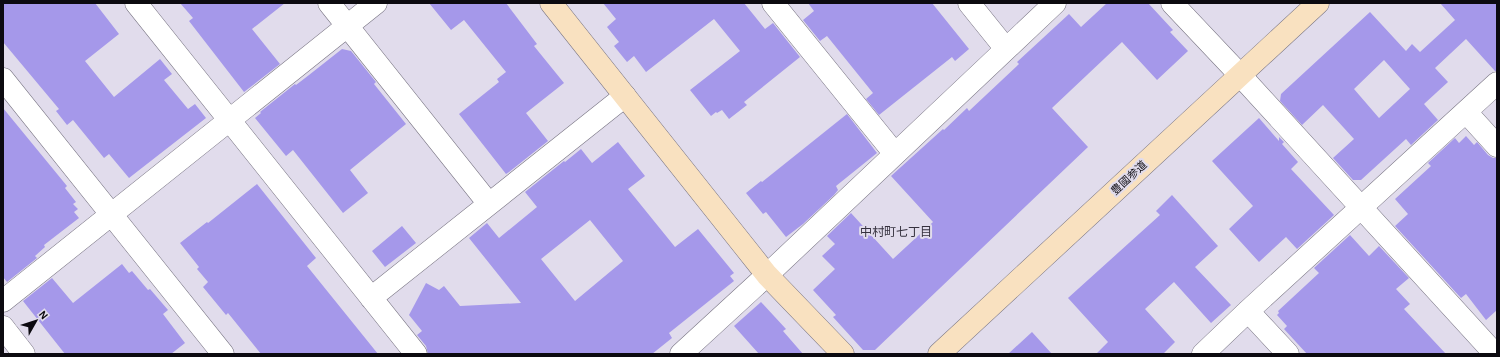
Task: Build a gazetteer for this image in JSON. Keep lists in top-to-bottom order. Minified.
{"streets":{"street":["豊國参道"]},"districts":["中村町七丁目"],"north":"top right"}
